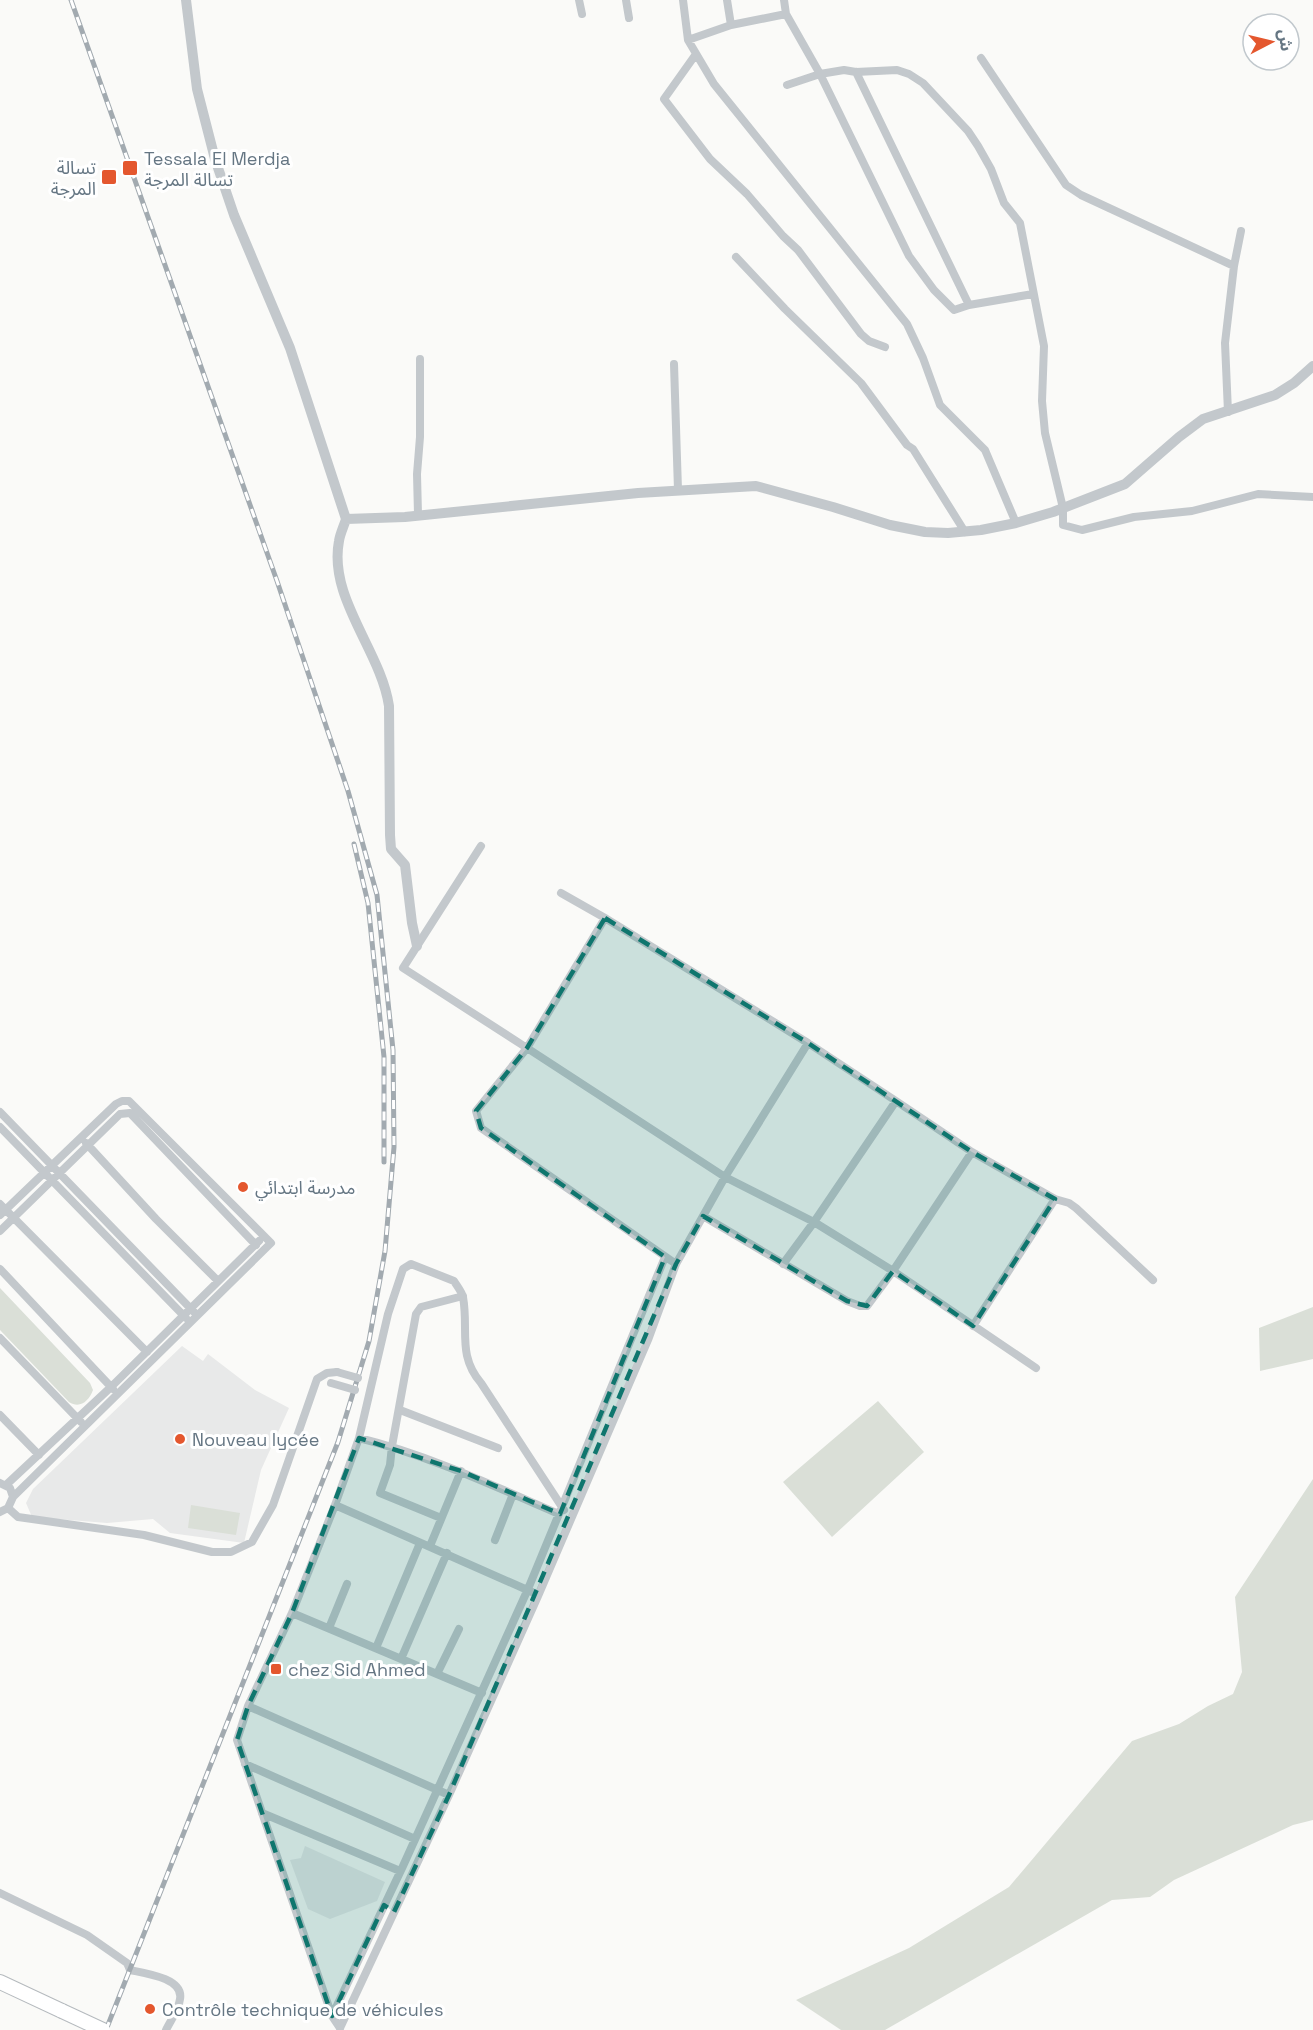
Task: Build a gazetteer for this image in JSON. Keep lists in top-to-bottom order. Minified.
{"places":{"transit":["Tessala El Merdja تسالة المرجة","تسالة المرجة","chez Sid Ahmed"],"other":["مدرسة ابتدائي","Nouveau lycée","Contrôle technique de véhicules"]},"north":"right"}
